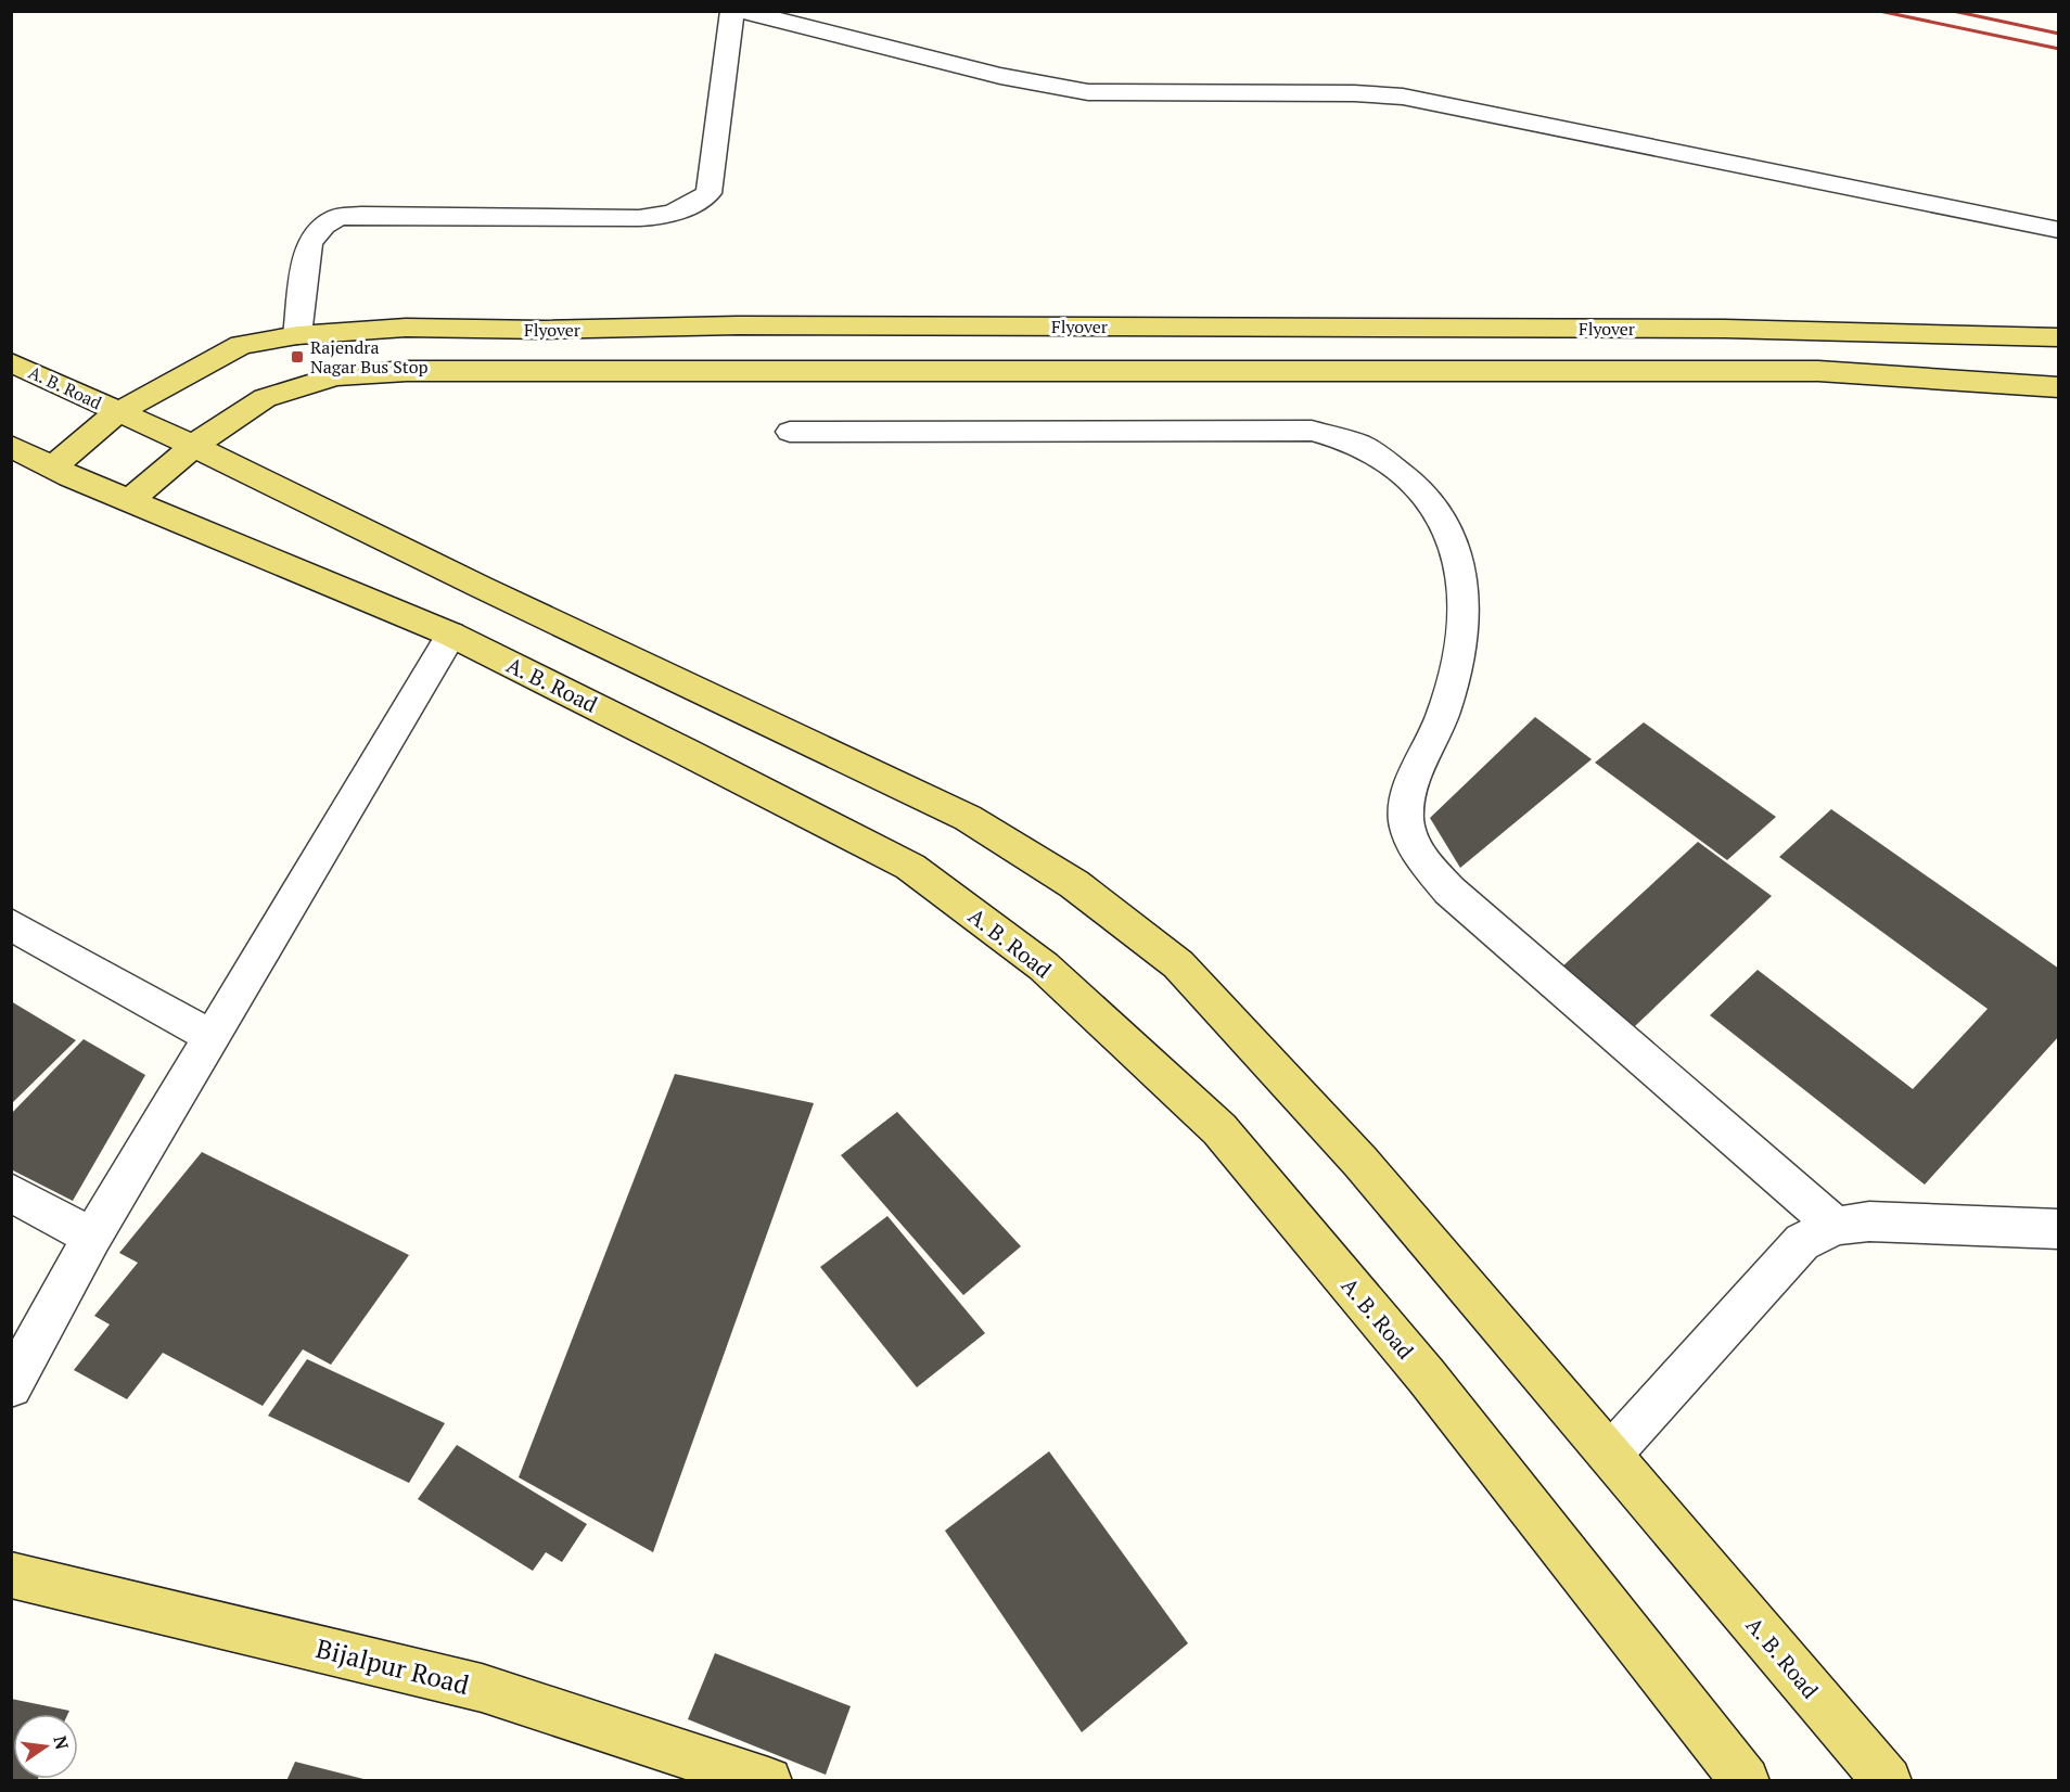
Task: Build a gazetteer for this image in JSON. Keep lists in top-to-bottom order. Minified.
{"streets":{"main road":["Flyover","A. B. Road","Bijalpur Road"]},"crossings":[["Flyover","A. B. Road"]],"places":{"transit":["Rajendra Nagar Bus Stop"]},"north":"right"}
